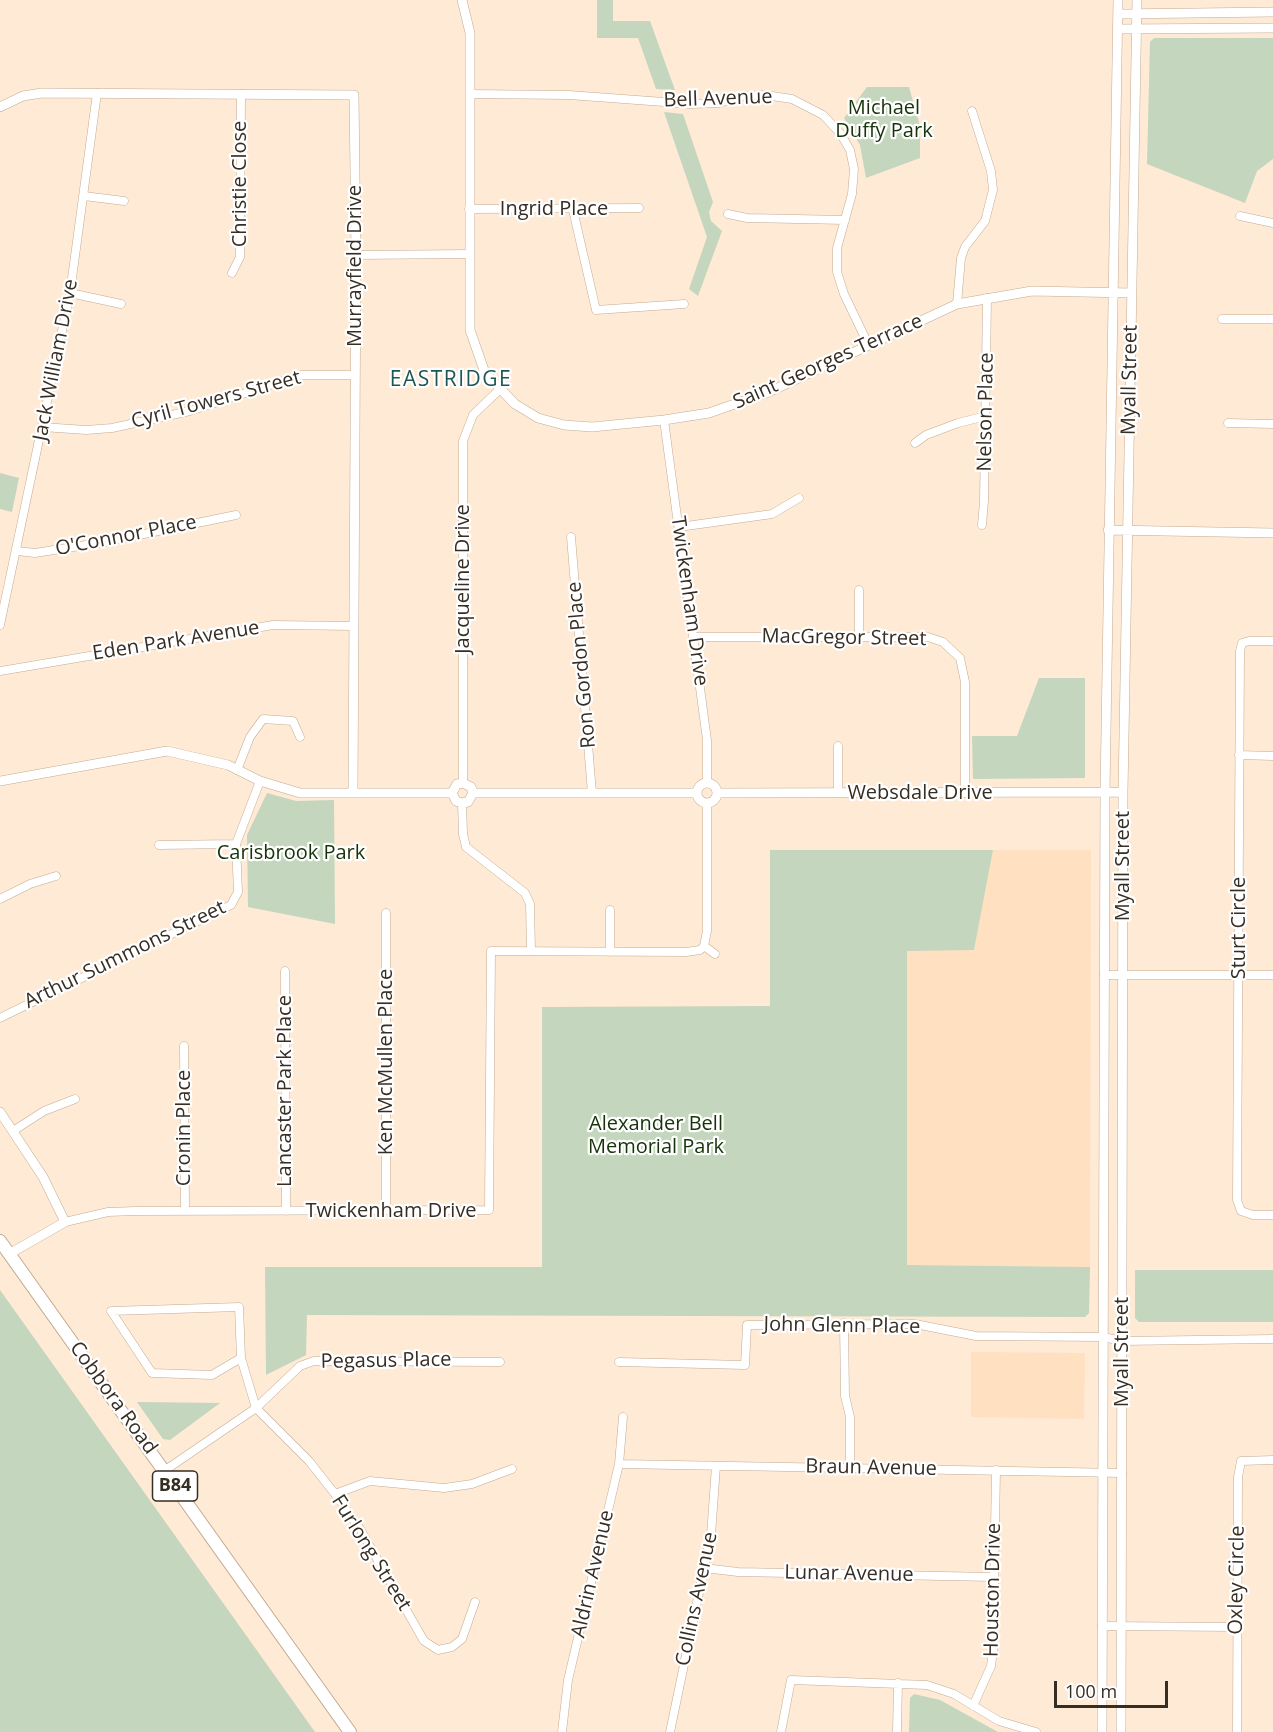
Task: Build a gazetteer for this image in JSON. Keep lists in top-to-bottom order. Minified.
{"streets":{"main road":["Cobbora Road","B84"],"street":["Bell Avenue","Christie Close","Ingrid Place","Murrayfield Drive","Jack William Drive","Saint Georges Terrace","Myall Street","Cyril Towers Street","Nelson Place","O'Connor Place","Jacqueline Drive","Twickenham Drive","MacGregor Street","Eden Park Avenue","Ron Gordon Place","Websdale Drive","Sturt Circle","Arthur Summons Street","Ken McMullen Place","Lancaster Park Place","Cronin Place","John Glenn Place","Pegasus Place","Braun Avenue","Furlong Street","Aldrin Avenue","Lunar Avenue","Oxley Circle","Houston Drive","Collins Avenue"]},"crossings":[["Bell Avenue","Saint Georges Terrace"],["Christie Close","Murrayfield Drive"],["Ingrid Place","Saint Georges Terrace"],["Murrayfield Drive","Jack William Drive"],["Murrayfield Drive","Cyril Towers Street"],["Murrayfield Drive","Eden Park Avenue"],["Jack William Drive","Cyril Towers Street"],["Jack William Drive","O'Connor Place"],["Saint Georges Terrace","Myall Street"],["Saint Georges Terrace","Nelson Place"],["Saint Georges Terrace","Jacqueline Drive"],["Saint Georges Terrace","Twickenham Drive"],["Myall Street","Websdale Drive"],["Myall Street","John Glenn Place"],["Myall Street","Braun Avenue"],["Twickenham Drive","MacGregor Street"],["Twickenham Drive","Websdale Drive"],["Twickenham Drive","Ken McMullen Place"],["Twickenham Drive","Lancaster Park Place"],["Twickenham Drive","Cronin Place"],["Twickenham Drive","Cobbora Road"],["MacGregor Street","Websdale Drive"],["Pegasus Place","Cobbora Road"],["Pegasus Place","Furlong Street"],["Braun Avenue","Aldrin Avenue"],["Braun Avenue","Houston Drive"],["Braun Avenue","Collins Avenue"],["Lunar Avenue","Houston Drive"],["Lunar Avenue","Collins Avenue"]],"districts":["EASTRIDGE"],"parks":["Michael Duffy Park","Carisbrook Park","Alexander Bell Memorial Park"],"scale_bar":"100 m"}
